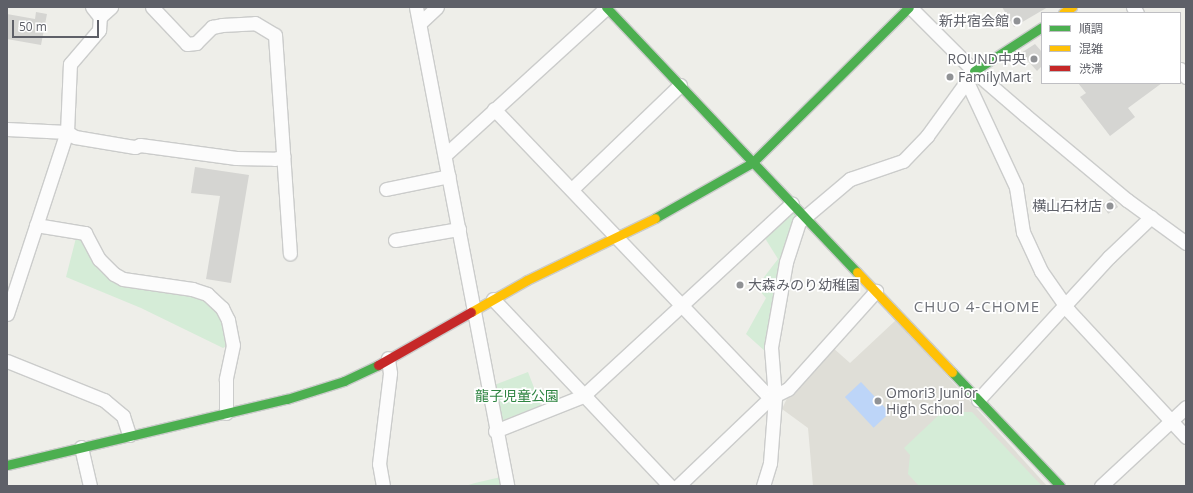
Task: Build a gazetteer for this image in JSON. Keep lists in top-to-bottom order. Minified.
{"districts":["CHUO 4-CHOME"],"parks":["龍子児童公園"],"places":["新井宿会館","ROUND中央","FamilyMart","横山石材店","大森みのり幼稚園","Omori3 Junior High School"],"legend":["順調","混雑","渋滞"],"scale_bar":"50 m"}
